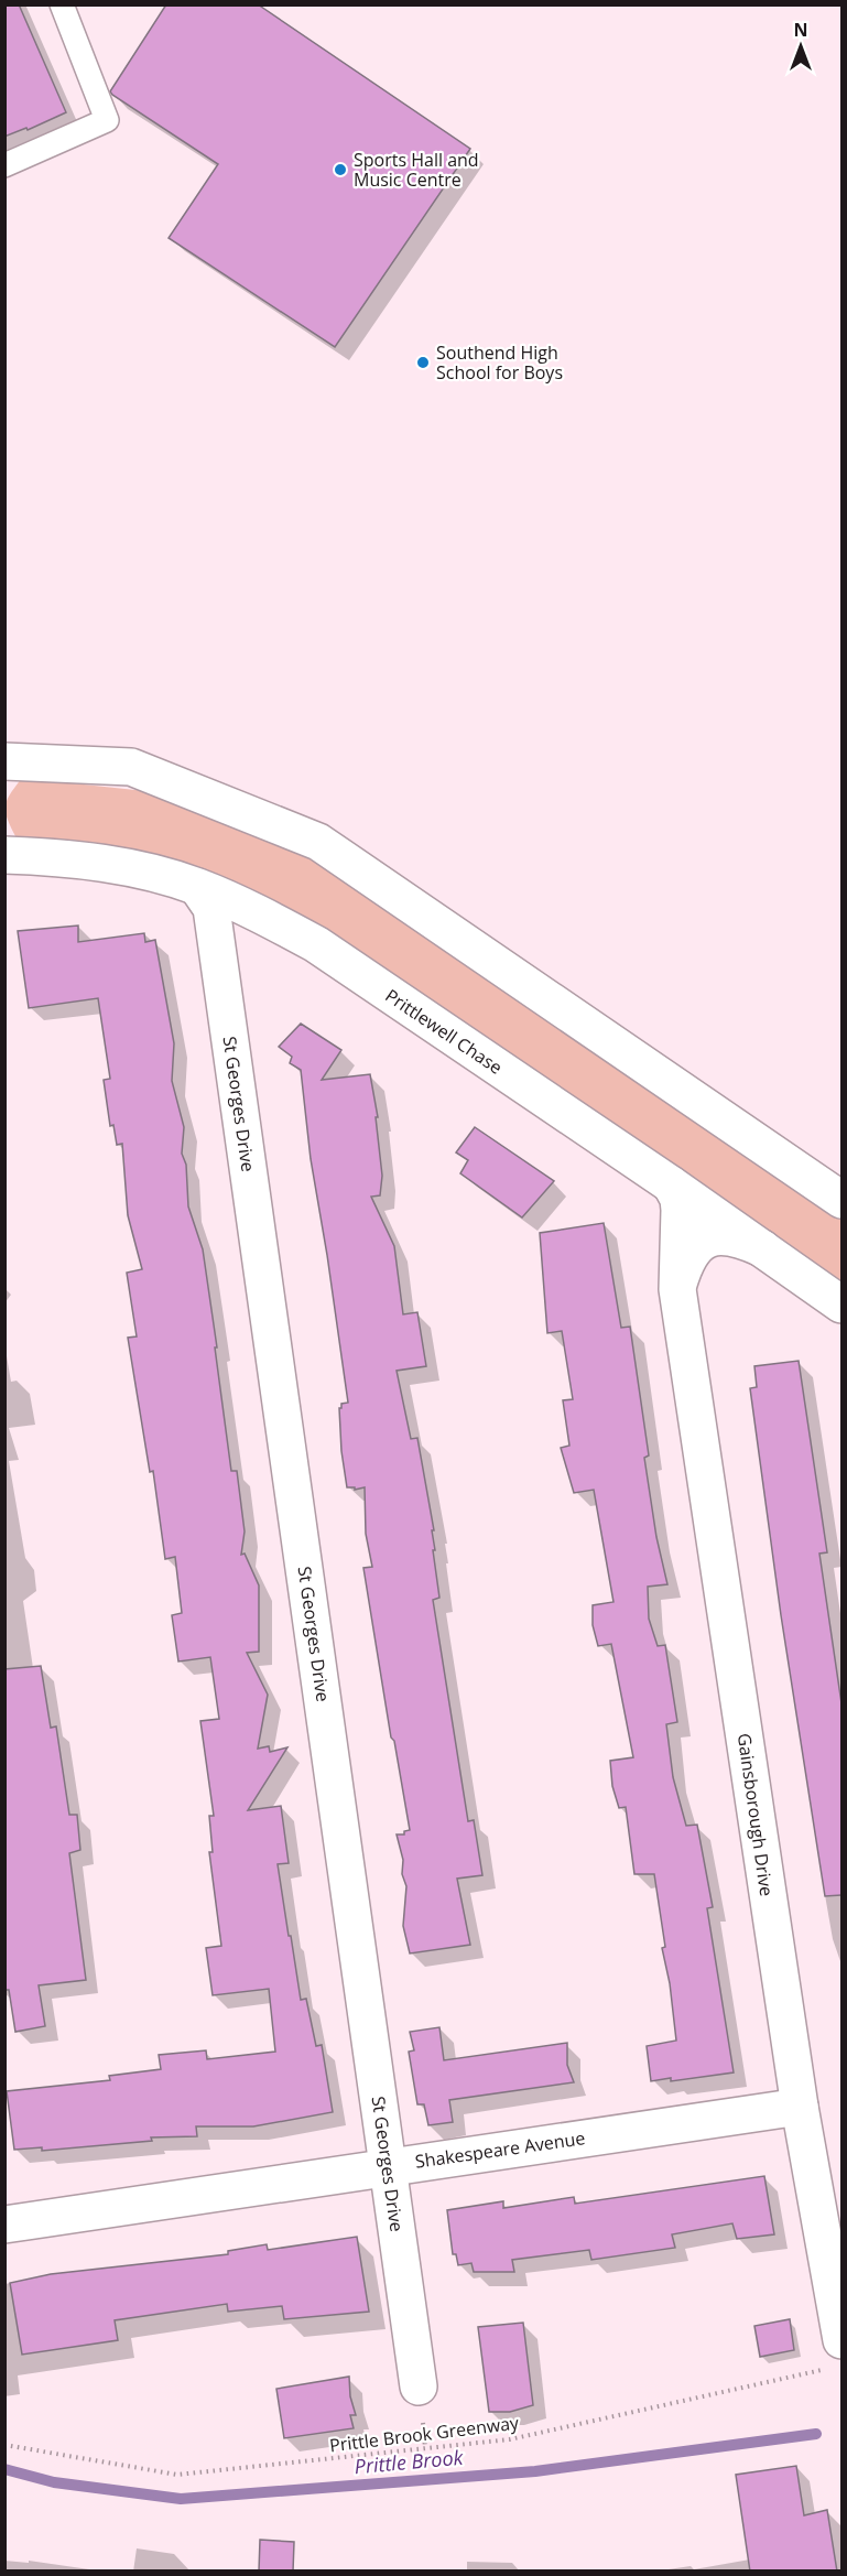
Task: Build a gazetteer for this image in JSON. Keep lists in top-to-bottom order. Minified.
{"streets":{"street":["Prittlewell Chase","St Georges Drive","Gainsborough Drive","Shakespeare Avenue"],"path":["Prittle Brook Greenway"]},"crossings":[["Prittlewell Chase","St Georges Drive"],["Prittlewell Chase","Gainsborough Drive"],["St Georges Drive","Shakespeare Avenue"],["Gainsborough Drive","Shakespeare Avenue"],["Gainsborough Drive","Prittle Brook Greenway"]],"water":["Prittle Brook"],"places":["Sports Hall and Music Centre","Southend High School for Boys"],"north":"top"}
